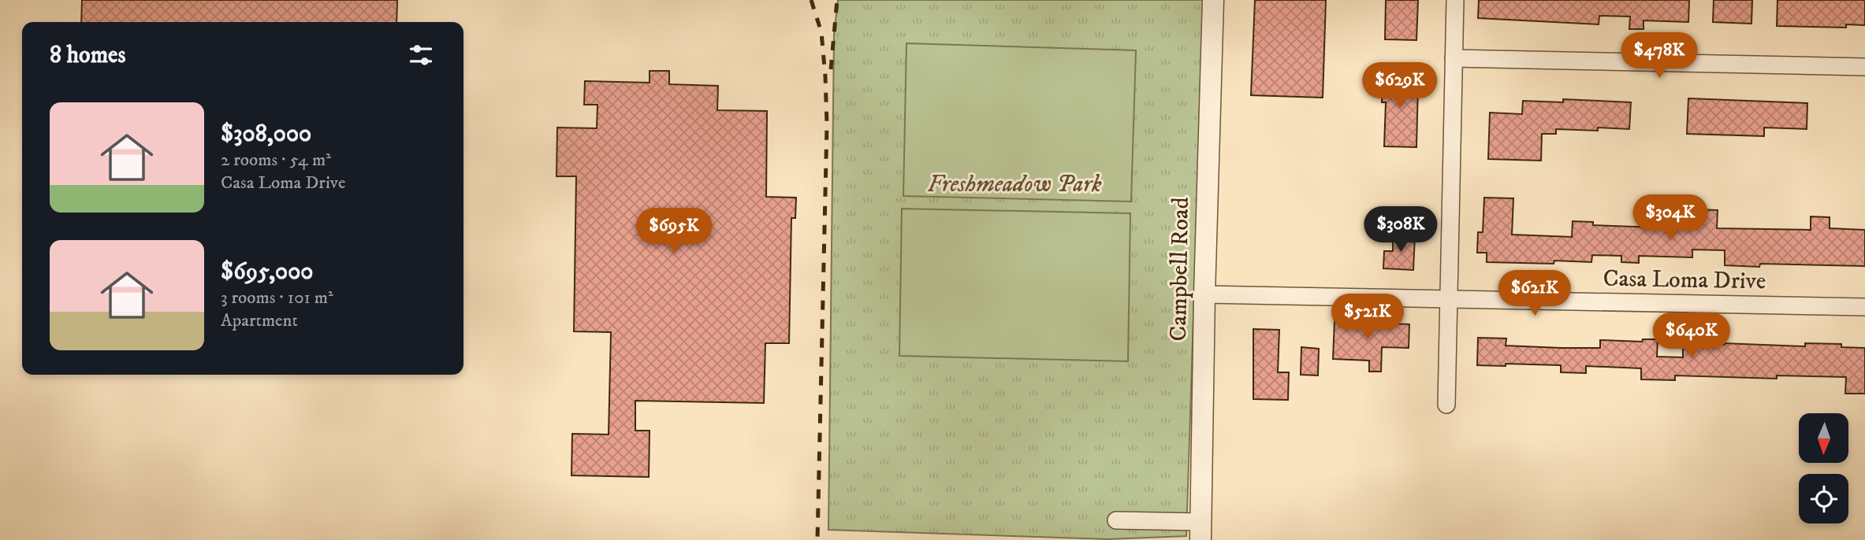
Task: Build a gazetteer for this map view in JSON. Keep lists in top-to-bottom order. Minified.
{"streets":{"street":["Campbell Road","Casa Loma Drive"]},"crossings":[["Campbell Road","Casa Loma Drive"]],"parks":["Freshmeadow Park"],"north":"bottom","page":{"heading":"8 homes","price":["$478K","$629K","$304K","$308K","$695K","$621K","$521K","$640K"],"list":[{"name":"$308,000","note":"2 rooms · 54 m² · Casa Loma Drive"},{"name":"$695,000","note":"3 rooms · 101 m² · Apartment"}]}}
